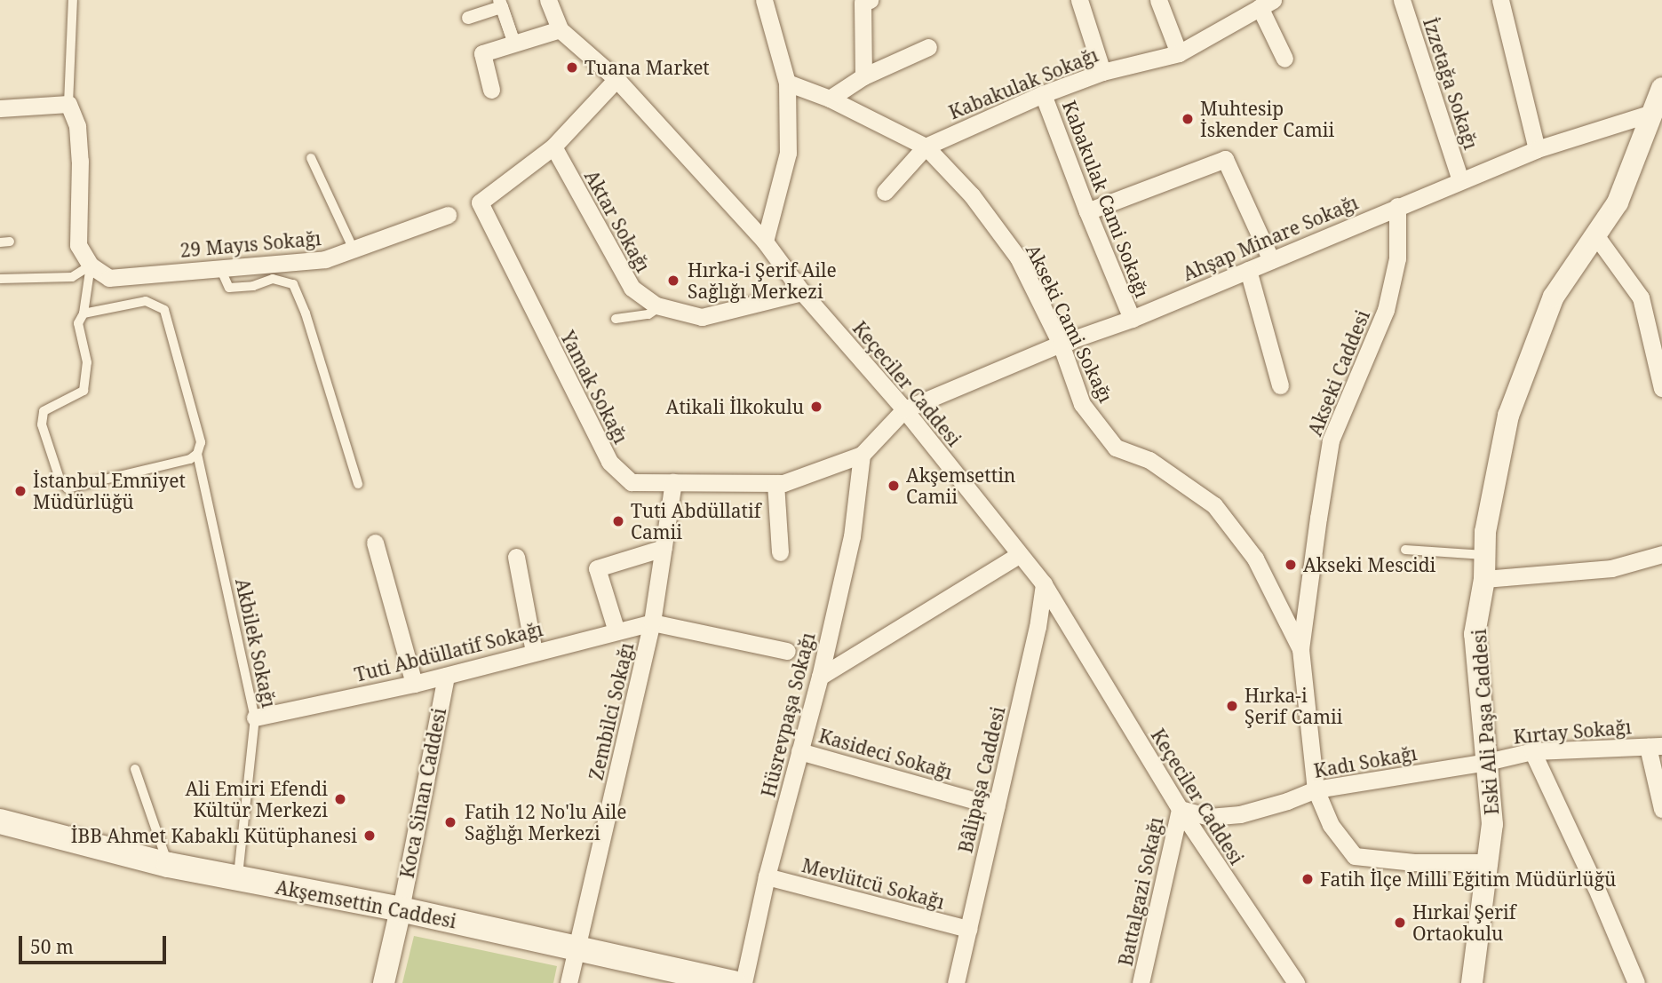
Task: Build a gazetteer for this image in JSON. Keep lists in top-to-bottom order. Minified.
{"streets":{"main road":["Akşemsettin Caddesi"],"street":["Kabakulak Sokağı","İzzetağa Sokağı","Kabakulak Cami Sokağı","Aktar Sokağı","Ahşap Minare Sokağı","29 Mayıs Sokağı","Akseki Cami Sokağı","Akseki Caddesi","Keçeciler Caddesi","Yamak Sokağı","Tuti Abdüllatif Sokağı","Zembilci Sokağı","Hüsrevpaşa Sokağı","Eski Ali Paşa Caddesi","Kırtay Sokağı","Kasideci Sokağı","Kadı Sokağı","Bâlipaşa Caddesi","Koca Sinan Caddesi","Mevlütcü Sokağı","Battalgazi Sokağı"],"lane":["Akbilek Sokağı"]},"crossings":[["Kabakulak Sokağı","Kabakulak Cami Sokağı"],["Kabakulak Sokağı","Akseki Cami Sokağı"],["İzzetağa Sokağı","Ahşap Minare Sokağı"],["Kabakulak Cami Sokağı","Ahşap Minare Sokağı"],["Aktar Sokağı","Keçeciler Caddesi"],["Aktar Sokağı","Yamak Sokağı"],["Ahşap Minare Sokağı","Akseki Cami Sokağı"],["Ahşap Minare Sokağı","Akseki Caddesi"],["Ahşap Minare Sokağı","Keçeciler Caddesi"],["Ahşap Minare Sokağı","Yamak Sokağı"],["Ahşap Minare Sokağı","Eski Ali Paşa Caddesi"],["Akseki Cami Sokağı","Akseki Caddesi"],["Akseki Caddesi","Eski Ali Paşa Caddesi"],["Akseki Caddesi","Kadı Sokağı"],["Keçeciler Caddesi","Yamak Sokağı"],["Keçeciler Caddesi","Kadı Sokağı"],["Keçeciler Caddesi","Bâlipaşa Caddesi"],["Keçeciler Caddesi","Battalgazi Sokağı"],["Yamak Sokağı","Zembilci Sokağı"],["Yamak Sokağı","Hüsrevpaşa Sokağı"],["Akbilek Sokağı","Tuti Abdüllatif Sokağı"],["Akbilek Sokağı","Akşemsettin Caddesi"],["Tuti Abdüllatif Sokağı","Zembilci Sokağı"],["Tuti Abdüllatif Sokağı","Koca Sinan Caddesi"],["Zembilci Sokağı","Akşemsettin Caddesi"],["Hüsrevpaşa Sokağı","Kasideci Sokağı"],["Hüsrevpaşa Sokağı","Mevlütcü Sokağı"],["Eski Ali Paşa Caddesi","Kırtay Sokağı"],["Eski Ali Paşa Caddesi","Kadı Sokağı"],["Kırtay Sokağı","Kadı Sokağı"],["Kasideci Sokağı","Bâlipaşa Caddesi"],["Kadı Sokağı","Battalgazi Sokağı"],["Bâlipaşa Caddesi","Mevlütcü Sokağı"],["Koca Sinan Caddesi","Akşemsettin Caddesi"]],"places":["Tuana Market","Muhtesip İskender Camii","Hırka-i Şerif Aile Sağlığı Merkezi","Atikali İlkokulu","Akşemsettin Camii","İstanbul Emniyet Müdürlüğü","Tuti Abdüllatif Camii","Akseki Mescidi","Hırka-i Şerif Camii","Ali Emiri Efendi Kültür Merkezi","Fatih 12 No'lu Aile Sağlığı Merkezi","İBB Ahmet Kabaklı Kütüphanesi","Fatih İlçe Milli Eğitim Müdürlüğü","Hırkai Şerif Ortaokulu"],"scale_bar":"50 m"}
